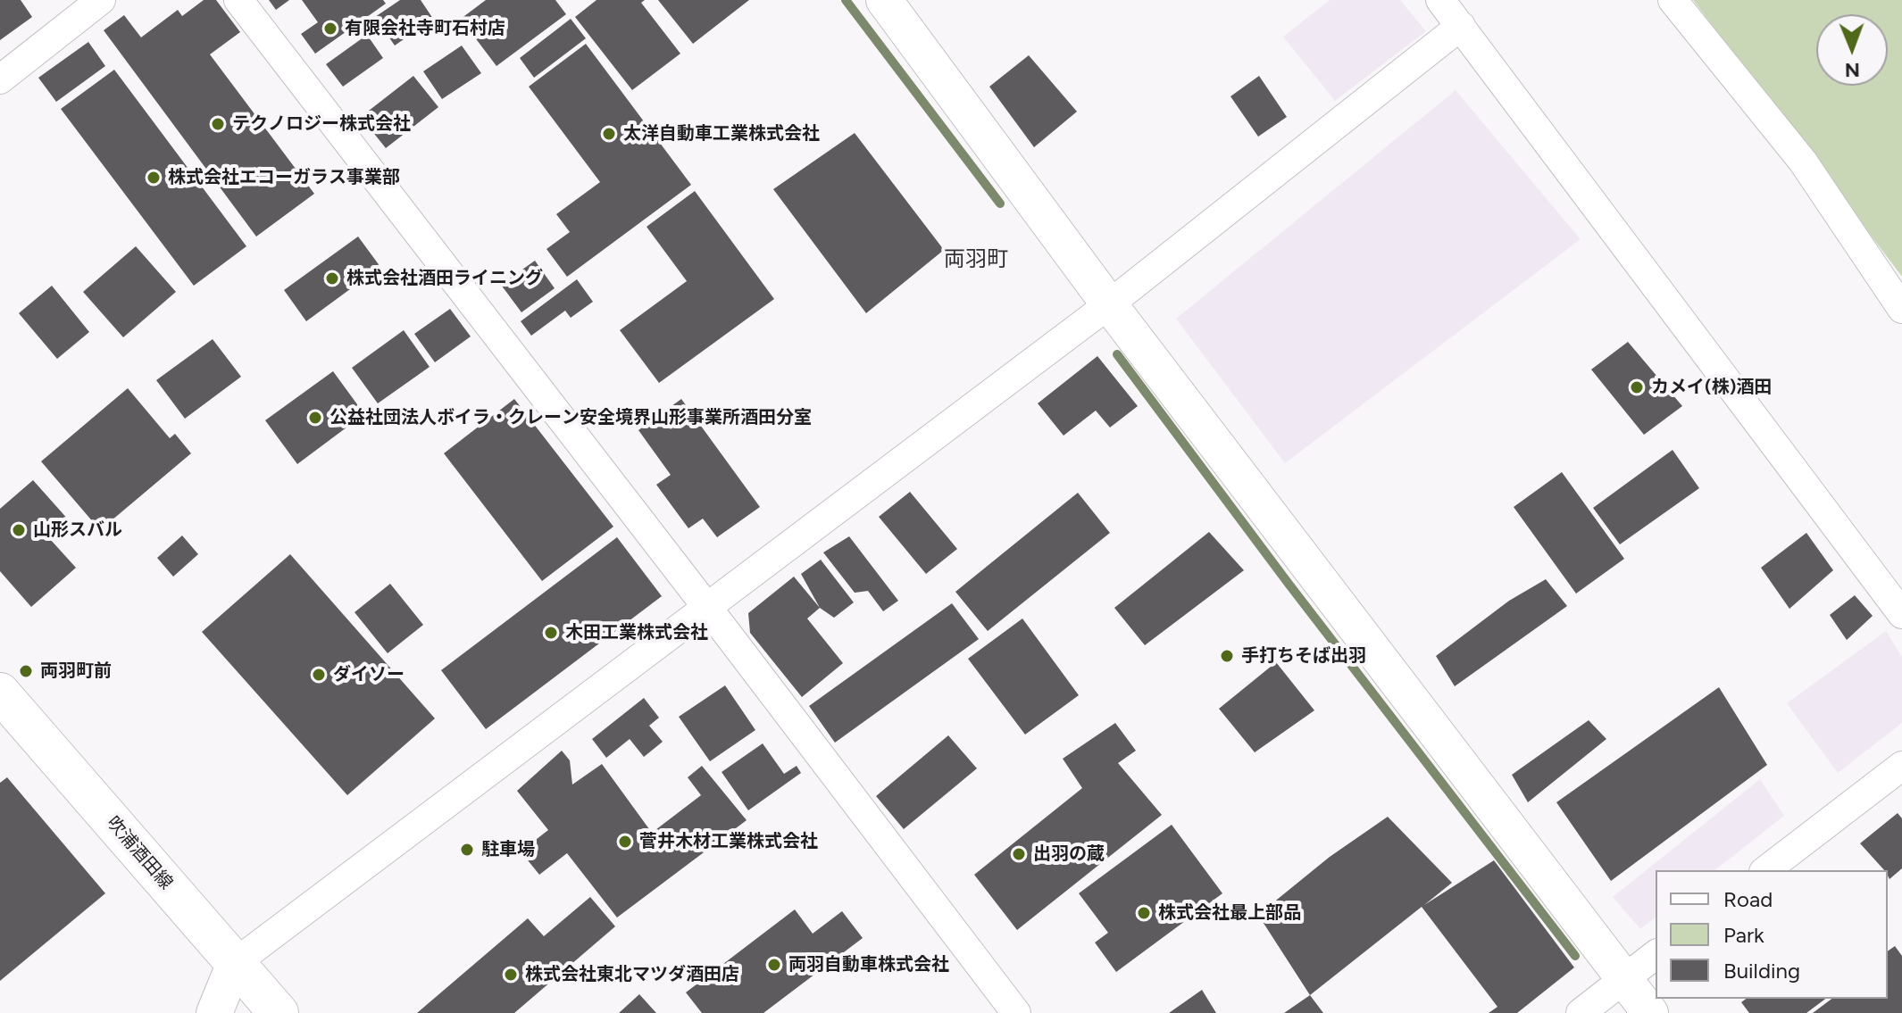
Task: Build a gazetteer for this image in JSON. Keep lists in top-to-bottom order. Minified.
{"streets":{"main road":["吹浦酒田線"]},"districts":["両羽町"],"places":["有限会社寺町石村店","テクノロジー株式会社","太洋自動車工業株式会社","株式会社エコーガラス事業部","株式会社酒田ライニング","カメイ(株)酒田","公益社団法人ボイラ・クレーン安全境界山形事業所酒田分室","山形スバル","木田工業株式会社","手打ちそば出羽","両羽町前","ダイソー","菅井木材工業株式会社","駐車場","出羽の蔵","株式会社最上部品","両羽自動車株式会社","株式会社東北マツダ酒田店"],"legend":["Road","Park","Building"],"north":"bottom"}
